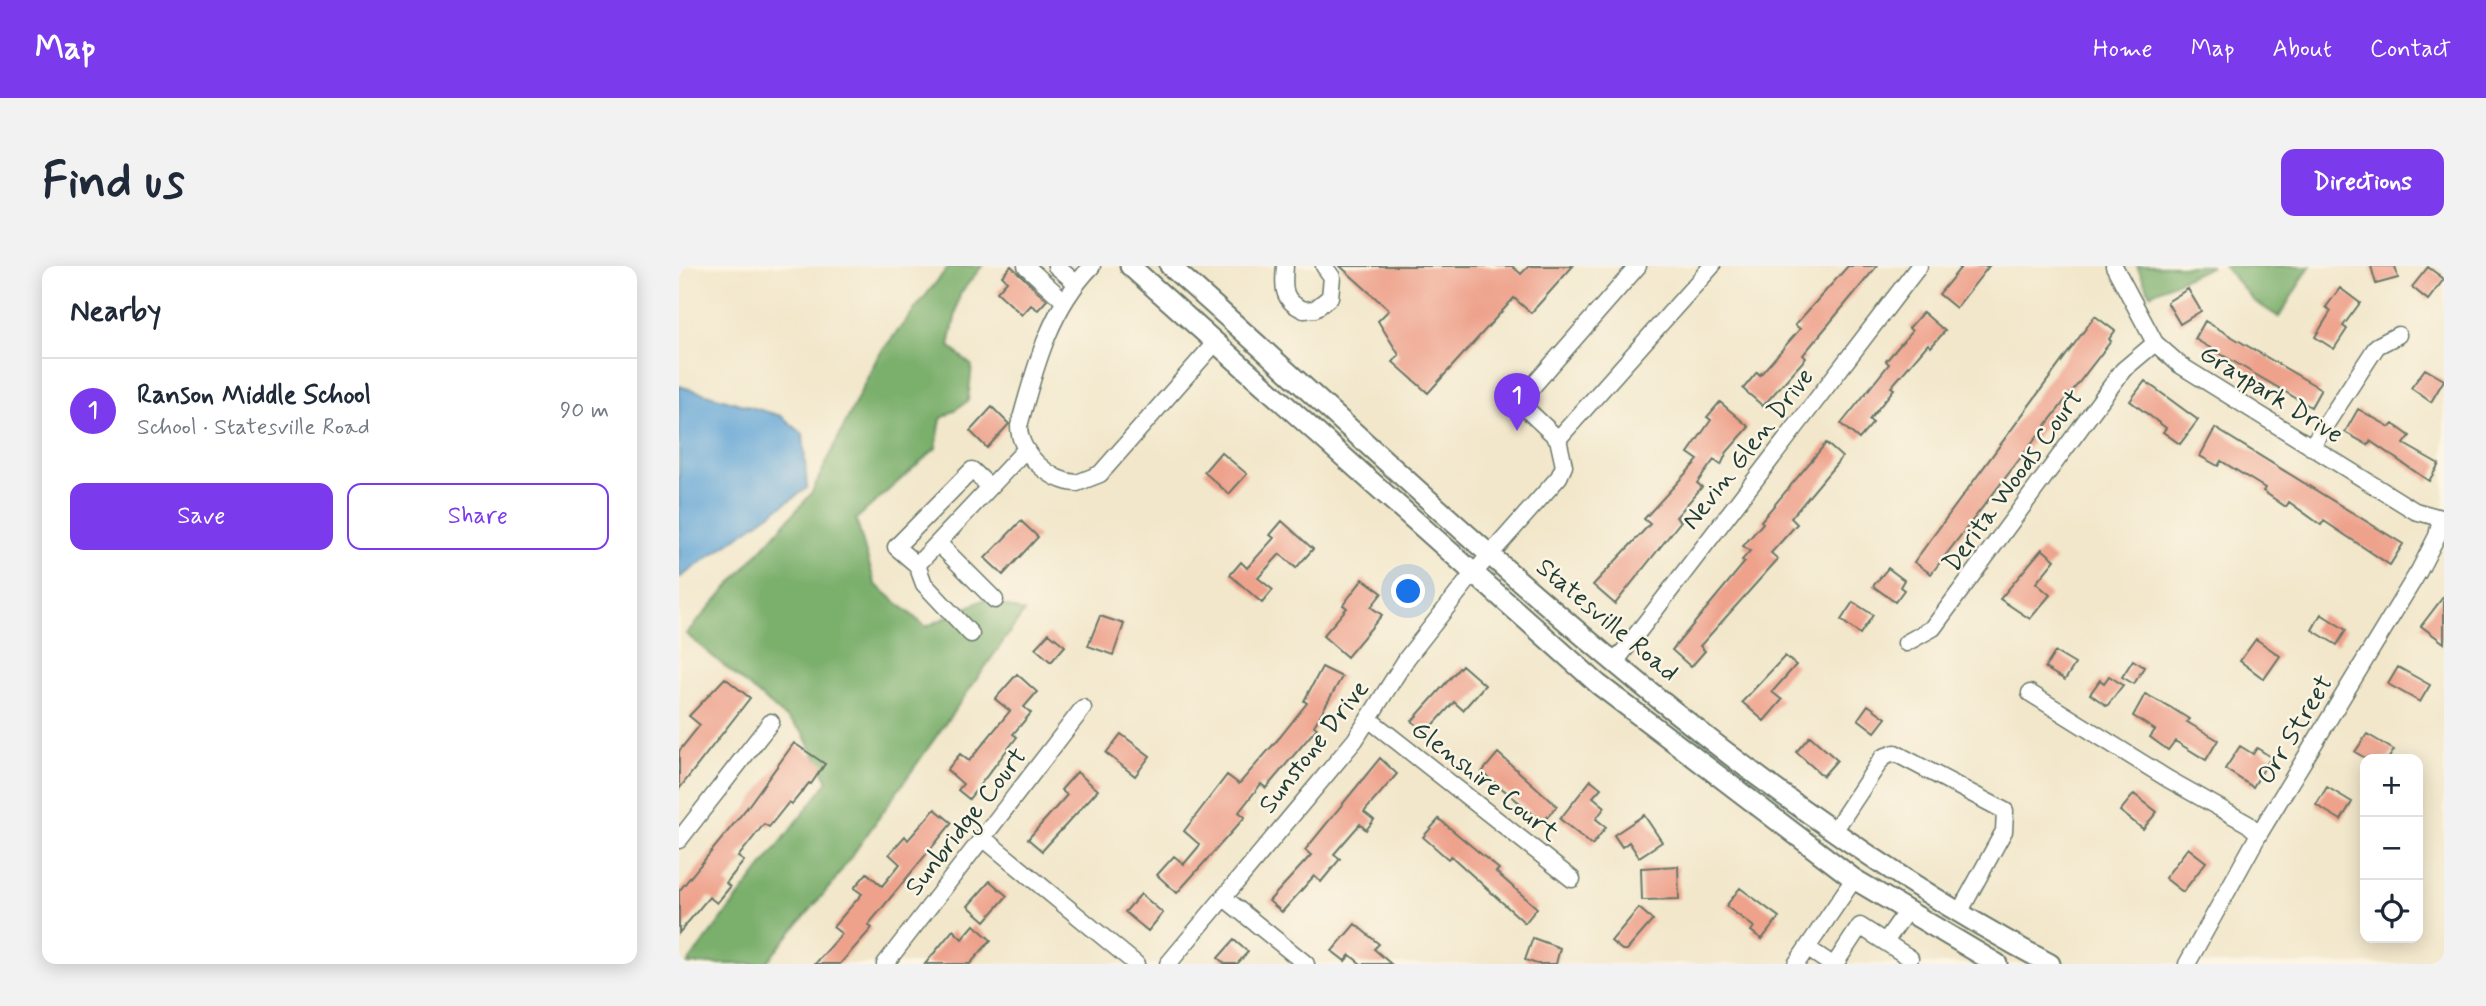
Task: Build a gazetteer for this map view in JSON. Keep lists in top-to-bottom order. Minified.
{"streets":{"main road":["Statesville Road"],"street":["Graypark Drive","Nevin Glen Drive","Derita Woods Court","Orr Street","Sunstone Drive","Glenshire Court","Sunbridge Court"]},"crossings":[["Graypark Drive","Derita Woods Court"],["Graypark Drive","Orr Street"],["Nevin Glen Drive","Statesville Road"],["Statesville Road","Sunstone Drive"],["Sunstone Drive","Glenshire Court"]],"page":{"header":"Map","nav":["Home","Map","About","Contact"],"buttons":["Directions",["Save","Share"]],"title":"Find us","heading":"Nearby","list":[{"mark":"1","name":"Ranson Middle School","note":"School · Statesville Road","value":"90 m"}],"pins":"1","map_buttons":["+","−"]}}
